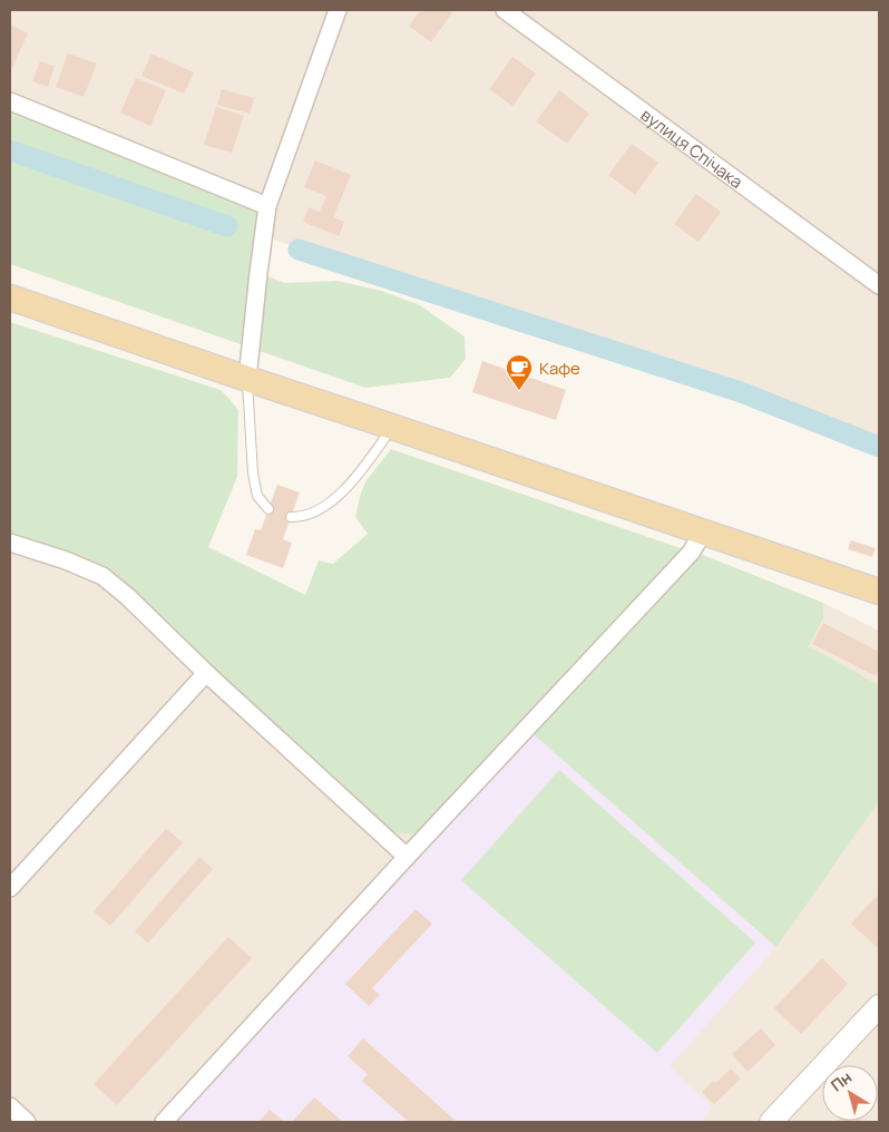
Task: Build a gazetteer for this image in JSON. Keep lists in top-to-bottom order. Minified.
{"streets":{"street":["вулиця Спічака"]},"places":{"cafe":["Кафе"]},"north":"top left"}
